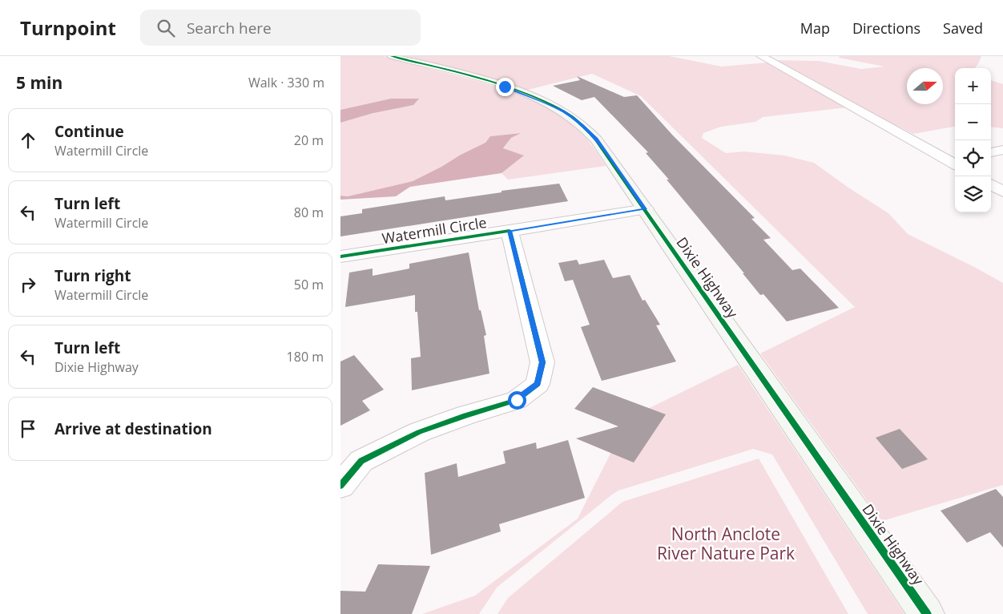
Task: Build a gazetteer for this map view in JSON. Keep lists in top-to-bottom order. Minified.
{"streets":{"street":["Watermill Circle","Dixie Highway"]},"crossings":[["Watermill Circle","Dixie Highway"]],"parks":["North Anclote River Nature Park"],"north":"right","page":{"header":"Turnpoint","search":"Search here","nav":["Map","Directions","Saved"],"heading":["5 min","Walk · 330 m"],"map_buttons":["+","−"],"list":[["Continue","Watermill Circle","20 m"],["Turn left","Watermill Circle","80 m"],["Turn right","Watermill Circle","50 m"],["Turn left","Dixie Highway","180 m"],"Arrive at destination"]}}
